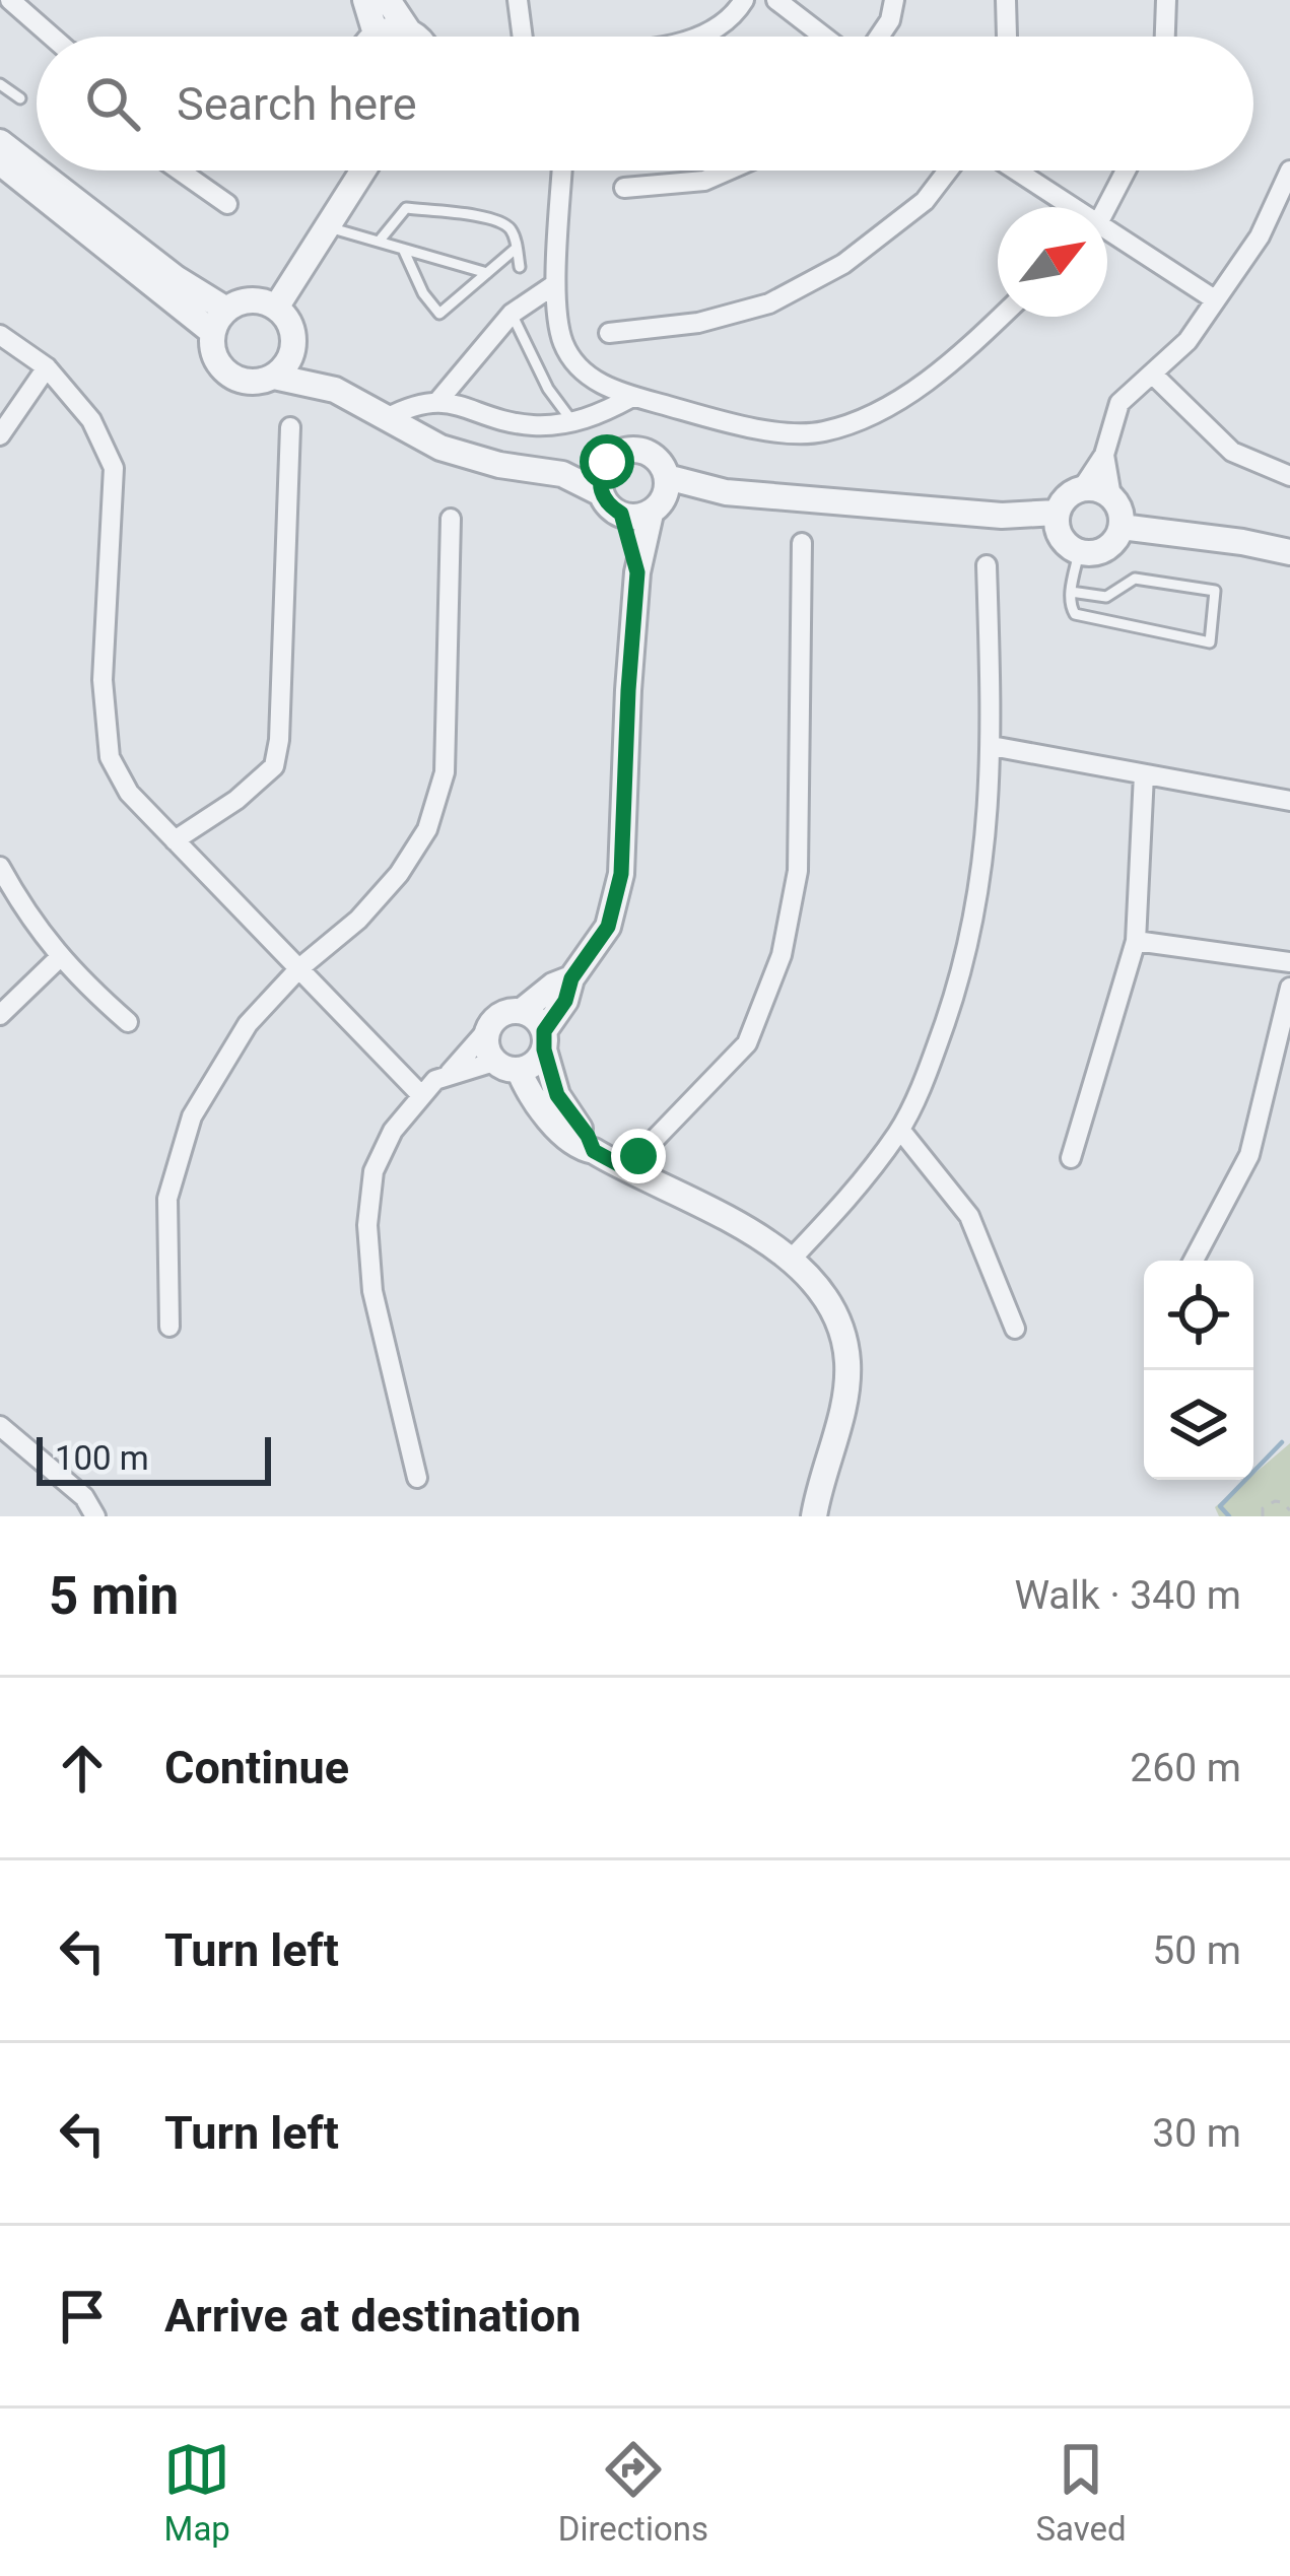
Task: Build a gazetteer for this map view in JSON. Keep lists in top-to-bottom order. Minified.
{"scale_bar":"100 m","north":"top right","page":{"search":"Search here","scale":"100 m","heading":["5 min","Walk · 340 m"],"list":[["Continue","260 m"],["Turn left","50 m"],["Turn left","30 m"],"Arrive at destination"],"nav":["Map","Directions","Saved"]}}
